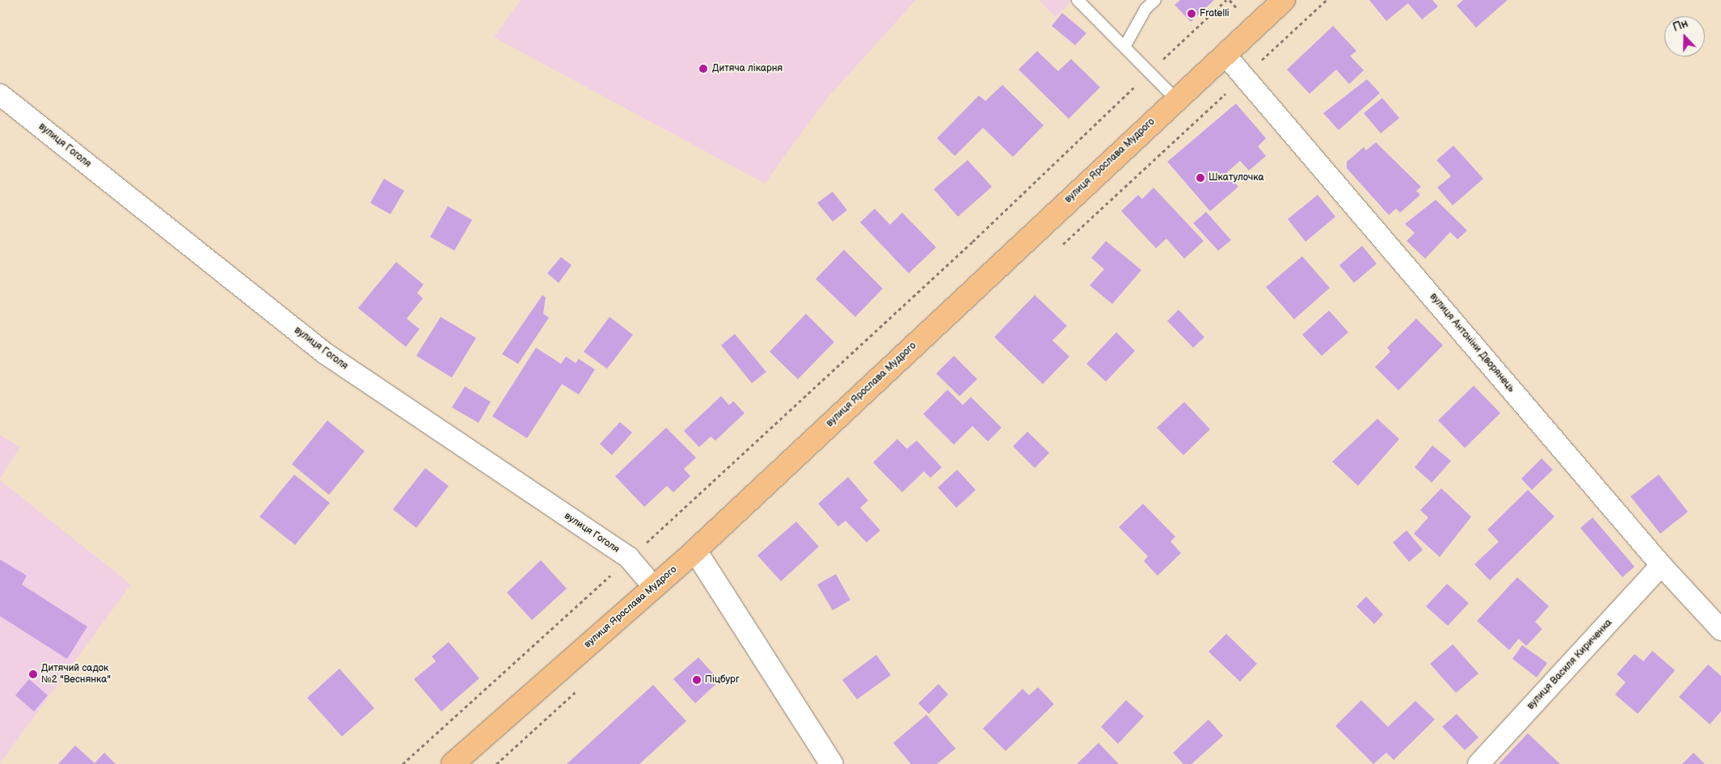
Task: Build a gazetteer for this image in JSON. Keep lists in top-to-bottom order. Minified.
{"streets":{"main road":["вулиця Ярослава Мудрого"],"street":["вулиця Гоголя","вулиця Антоніни Дворянець","вулиця Василя Кириченка"]},"crossings":[["вулиця Гоголя","вулиця Ярослава Мудрого"],["вулиця Ярослава Мудрого","вулиця Антоніни Дворянець"],["вулиця Антоніни Дворянець","вулиця Василя Кириченка"]],"places":["Fratelli","Дитяча лікарня","Шкатулочка","Дитячий садок №2 \"Веснянка\"","Піцбург"],"north":"top"}
